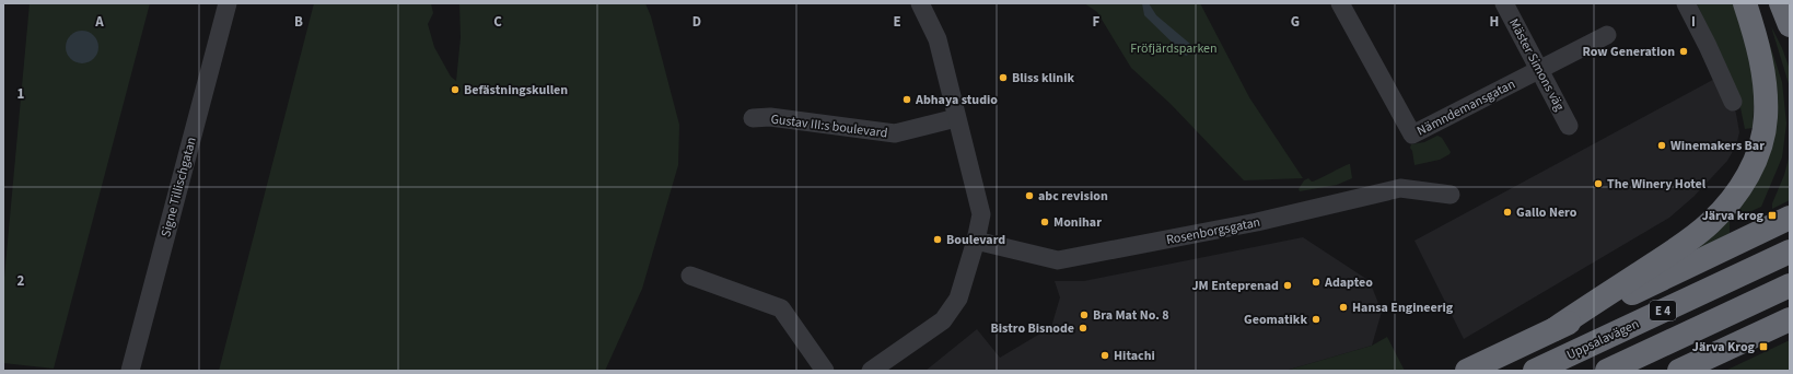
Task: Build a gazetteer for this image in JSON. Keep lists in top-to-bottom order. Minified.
{"streets":{"highway":["E 4","Uppsalavägen"],"street":["Mäster Simons väg","Nämndemansgatan","Gustav III:s boulevard","Signe Tillischgatan","Rosenborgsgatan"]},"crossings":[["Mäster Simons väg","Nämndemansgatan"]],"parks":["Fröfjärdsparken"],"places":{"other":["Row Generation","Bliss klinik","Befästningskullen","Abhaya studio","Winemakers Bar","The Winery Hotel","abc revision","Gallo Nero","Monihar","Boulevard","Adapteo","JM Enteprenad","Hansa Engineerig","Bra Mat No. 8","Geomatikk","Bistro Bisnode","Hitachi"],"transit":["Järva krog","Järva Krog"]},"grid":{"columns":["A","B","C","D","E","F","G","H","I"],"rows":["1","2"]}}
